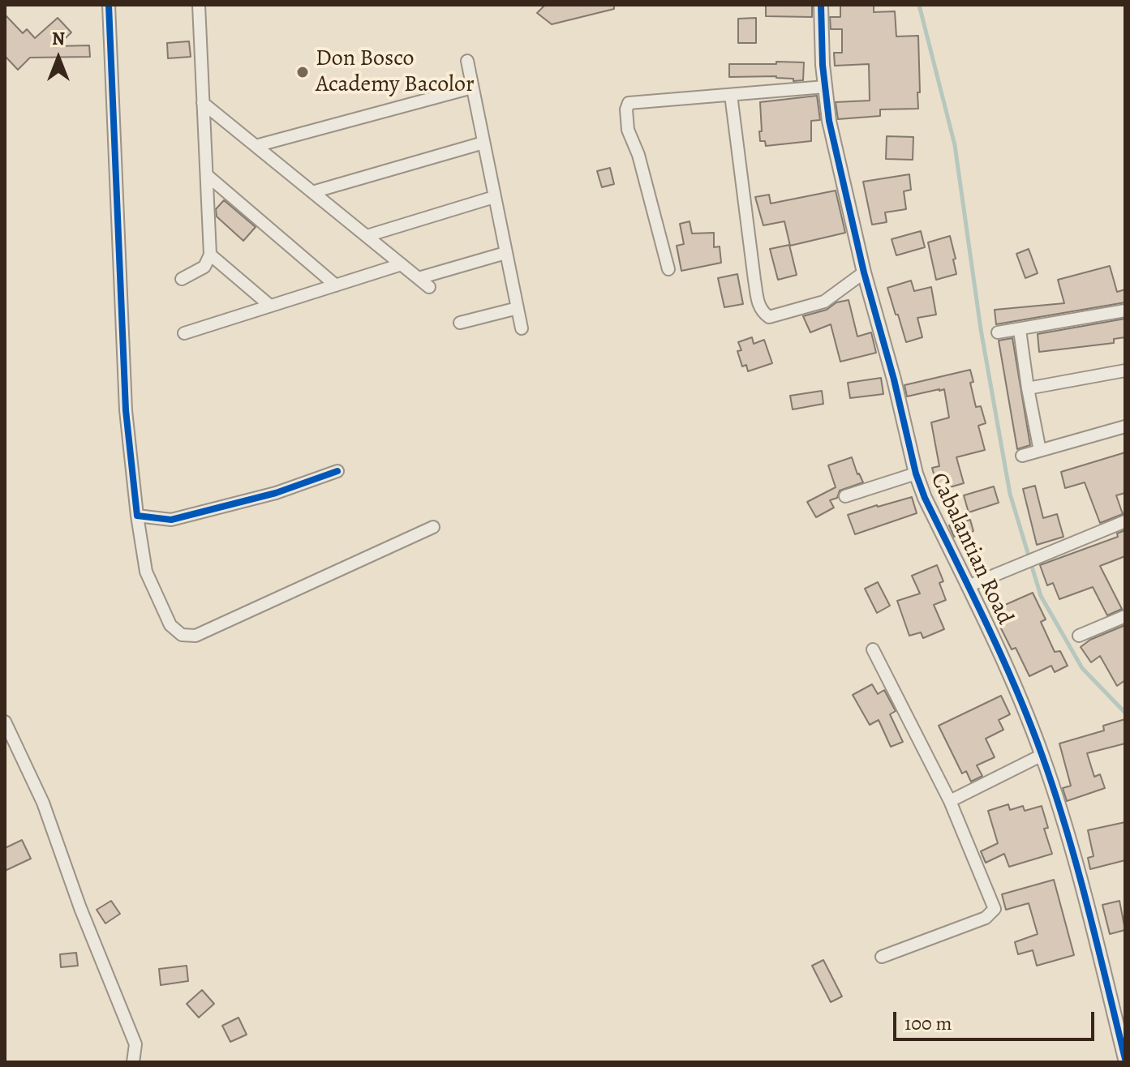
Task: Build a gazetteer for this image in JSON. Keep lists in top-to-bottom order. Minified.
{"streets":{"street":["Cabalantian Road"]},"places":["Don Bosco Academy Bacolor"],"scale_bar":"100 m","north":"top"}
